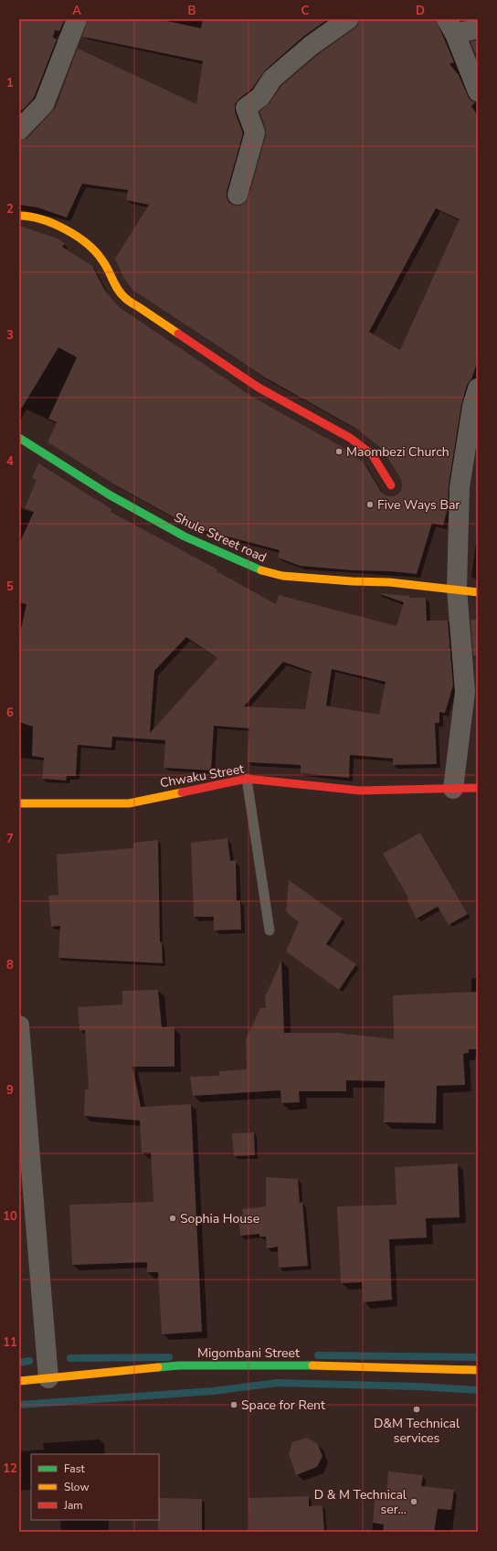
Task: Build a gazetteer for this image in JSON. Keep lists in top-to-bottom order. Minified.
{"streets":{"street":["Shule Street road","Chwaku Street","Migombani Street"]},"places":["Maombezi Church","Five Ways Bar","Sophia House","Space for Rent","D&M Technical services","D & M Technical ser..."],"legend":["Fast","Slow","Jam"],"grid":{"columns":["A","B","C","D"],"rows":["1","2","3","4","5","6","7","8","9","10","11","12"]}}
